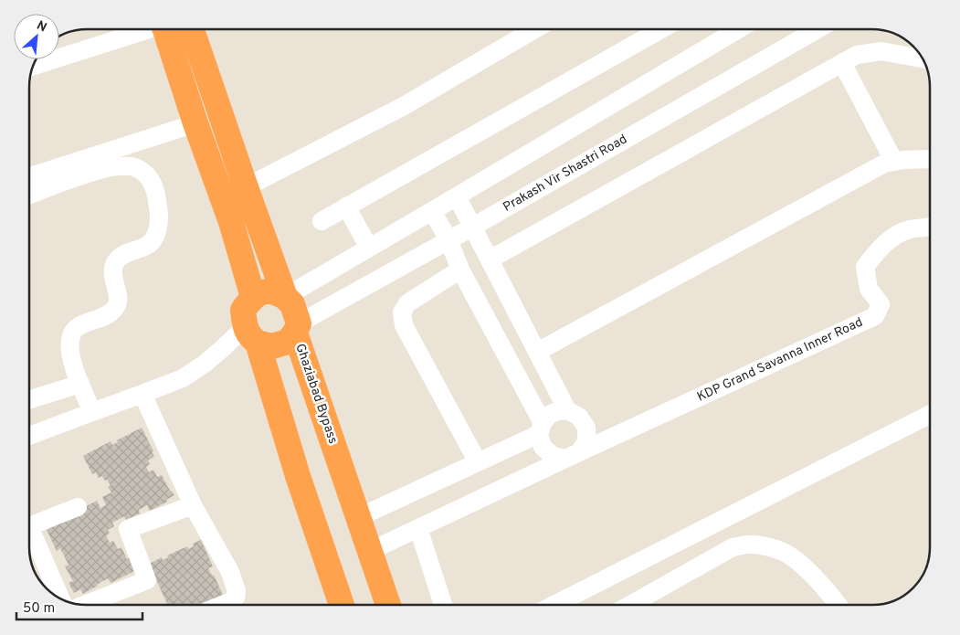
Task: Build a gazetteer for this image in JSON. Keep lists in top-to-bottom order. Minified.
{"streets":{"highway":["Ghaziabad Bypass"],"street":["Prakash Vir Shastri Road","KDP Grand Savanna Inner Road"]},"crossings":[["Prakash Vir Shastri Road","Ghaziabad Bypass"]],"scale_bar":"50 m","north":"top right"}
